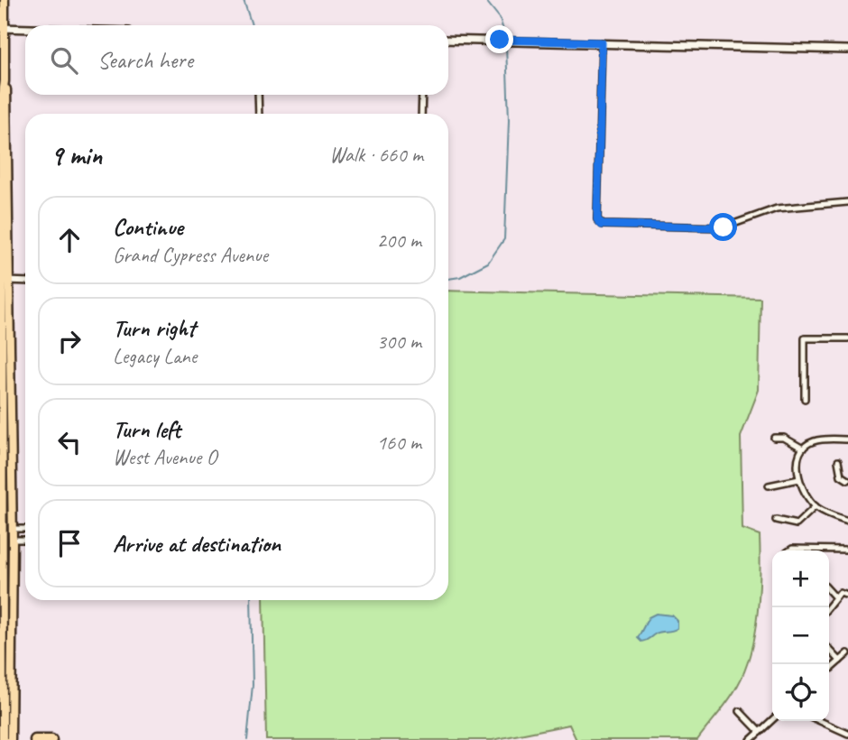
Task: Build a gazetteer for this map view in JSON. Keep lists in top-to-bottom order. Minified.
{"page":{"search":"Search here","heading":["9 min","Walk · 660 m"],"list":[["Continue","Grand Cypress Avenue","200 m"],["Turn right","Legacy Lane","300 m"],["Turn left","West Avenue O","160 m"],"Arrive at destination"],"map_buttons":["+","−"]}}
